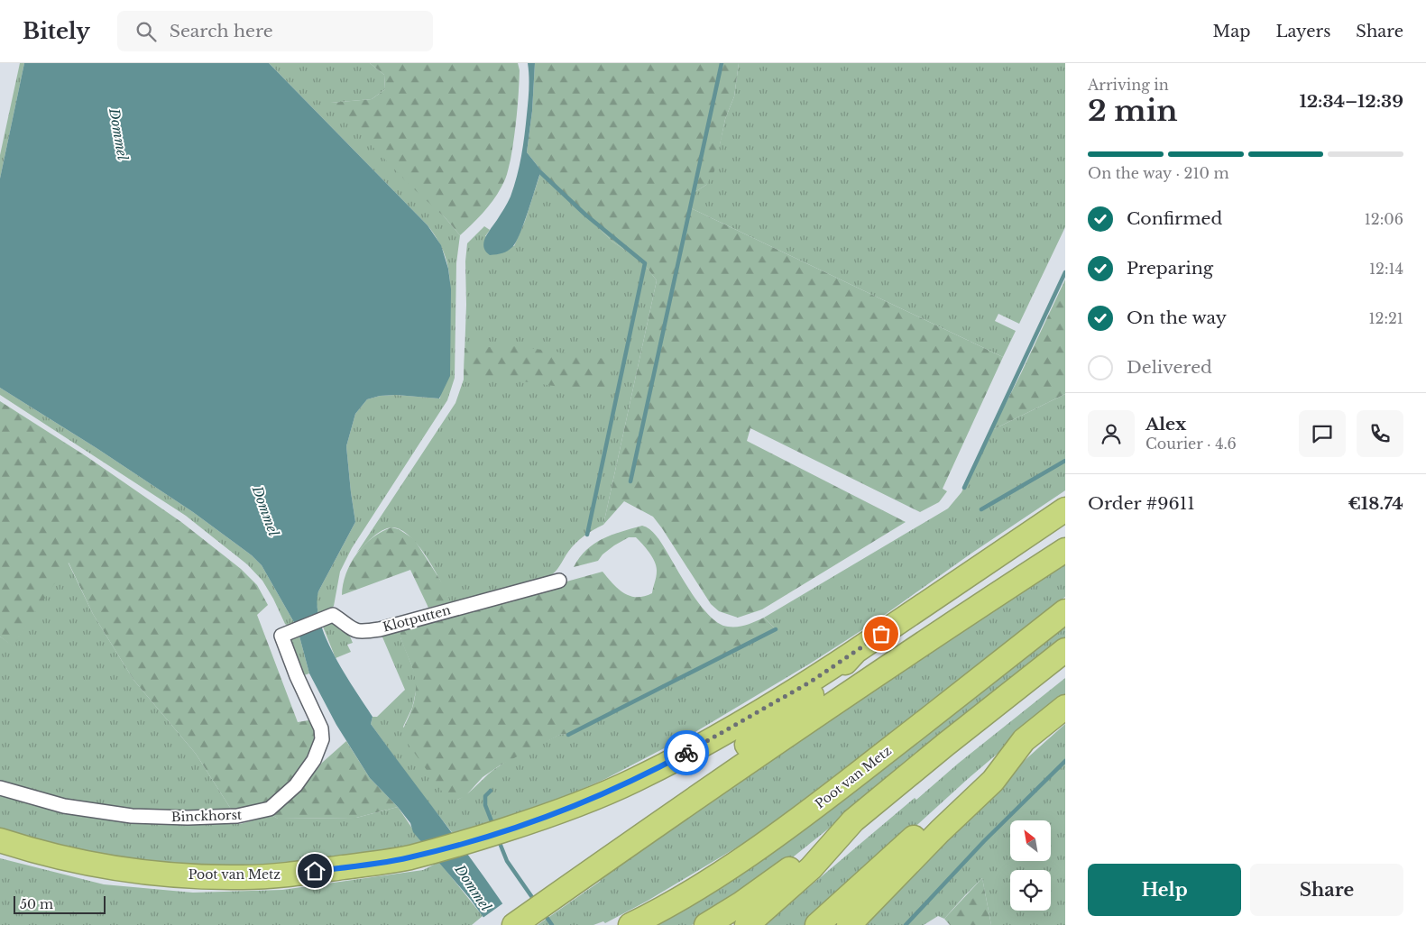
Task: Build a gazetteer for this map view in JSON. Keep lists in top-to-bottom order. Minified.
{"streets":{"highway":["Poot van Metz"],"street":["Klotputten","Binckhorst"]},"crossings":[["Klotputten","Binckhorst"]],"water":["Dommel"],"scale_bar":"50 m","north":"top left","page":{"header":"Bitely","search":"Search here","nav":["Map","Layers","Share"],"heading":["2 min","Arriving in","12:34–12:39"],"panel":["Alex","Courier · 4.6","Order #9611","€18.74"],"bar":"On the way · 210 m","list":[["Confirmed","12:06"],["Preparing","12:14"],["On the way","12:21"],"Delivered"],"buttons":["Help","Share"],"scale":"50 m"}}
